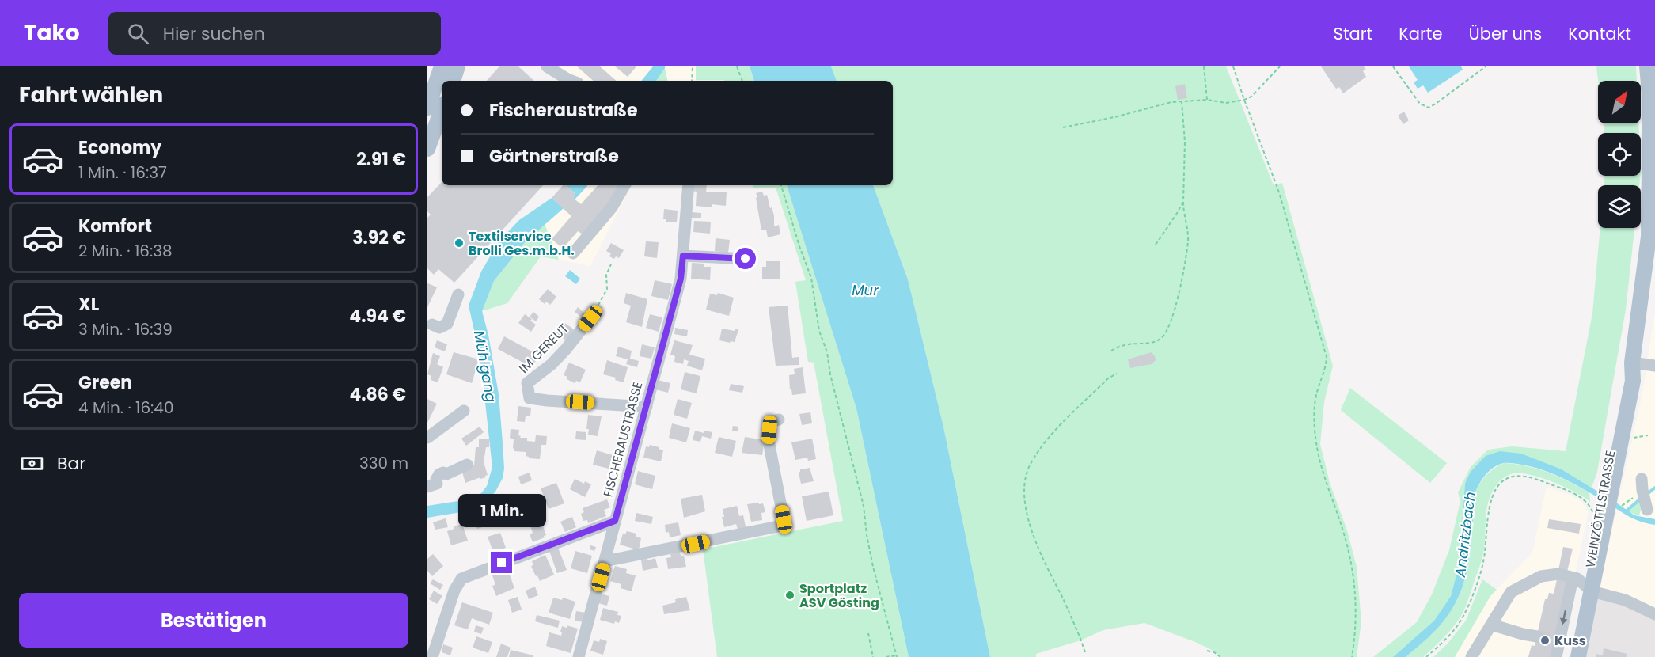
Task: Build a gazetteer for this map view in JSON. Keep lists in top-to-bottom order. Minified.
{"streets":{"main road":["WEINZÖTTLSTRASSE"],"street":["IM GEREUT","FISCHERAUSTRASSE"]},"crossings":[["IM GEREUT","FISCHERAUSTRASSE"]],"water":["Mur","Mühlgang","Andritzbach"],"places":["Textilservice Brolli Ges.m.b.H.","Sportplatz ASV Gösting","Kuss"],"north":"top right","page":{"header":"Tako","search":"Hier suchen","nav":["Start","Karte","Über uns","Kontakt"],"heading":"Fahrt wählen","banner":["Fischeraustraße","Gärtnerstraße"],"list":[{"name":"Economy","note":"1 Min. · 16:37","value":"2.91 €"},{"name":"Komfort","note":"2 Min. · 16:38","value":"3.92 €"},{"name":"XL","note":"3 Min. · 16:39","value":"4.94 €"},{"name":"Green","note":"4 Min. · 16:40","value":"4.86 €"}],"pay":["Bar","330 m"],"bubble":"1 Min.","buttons":"Bestätigen"}}
